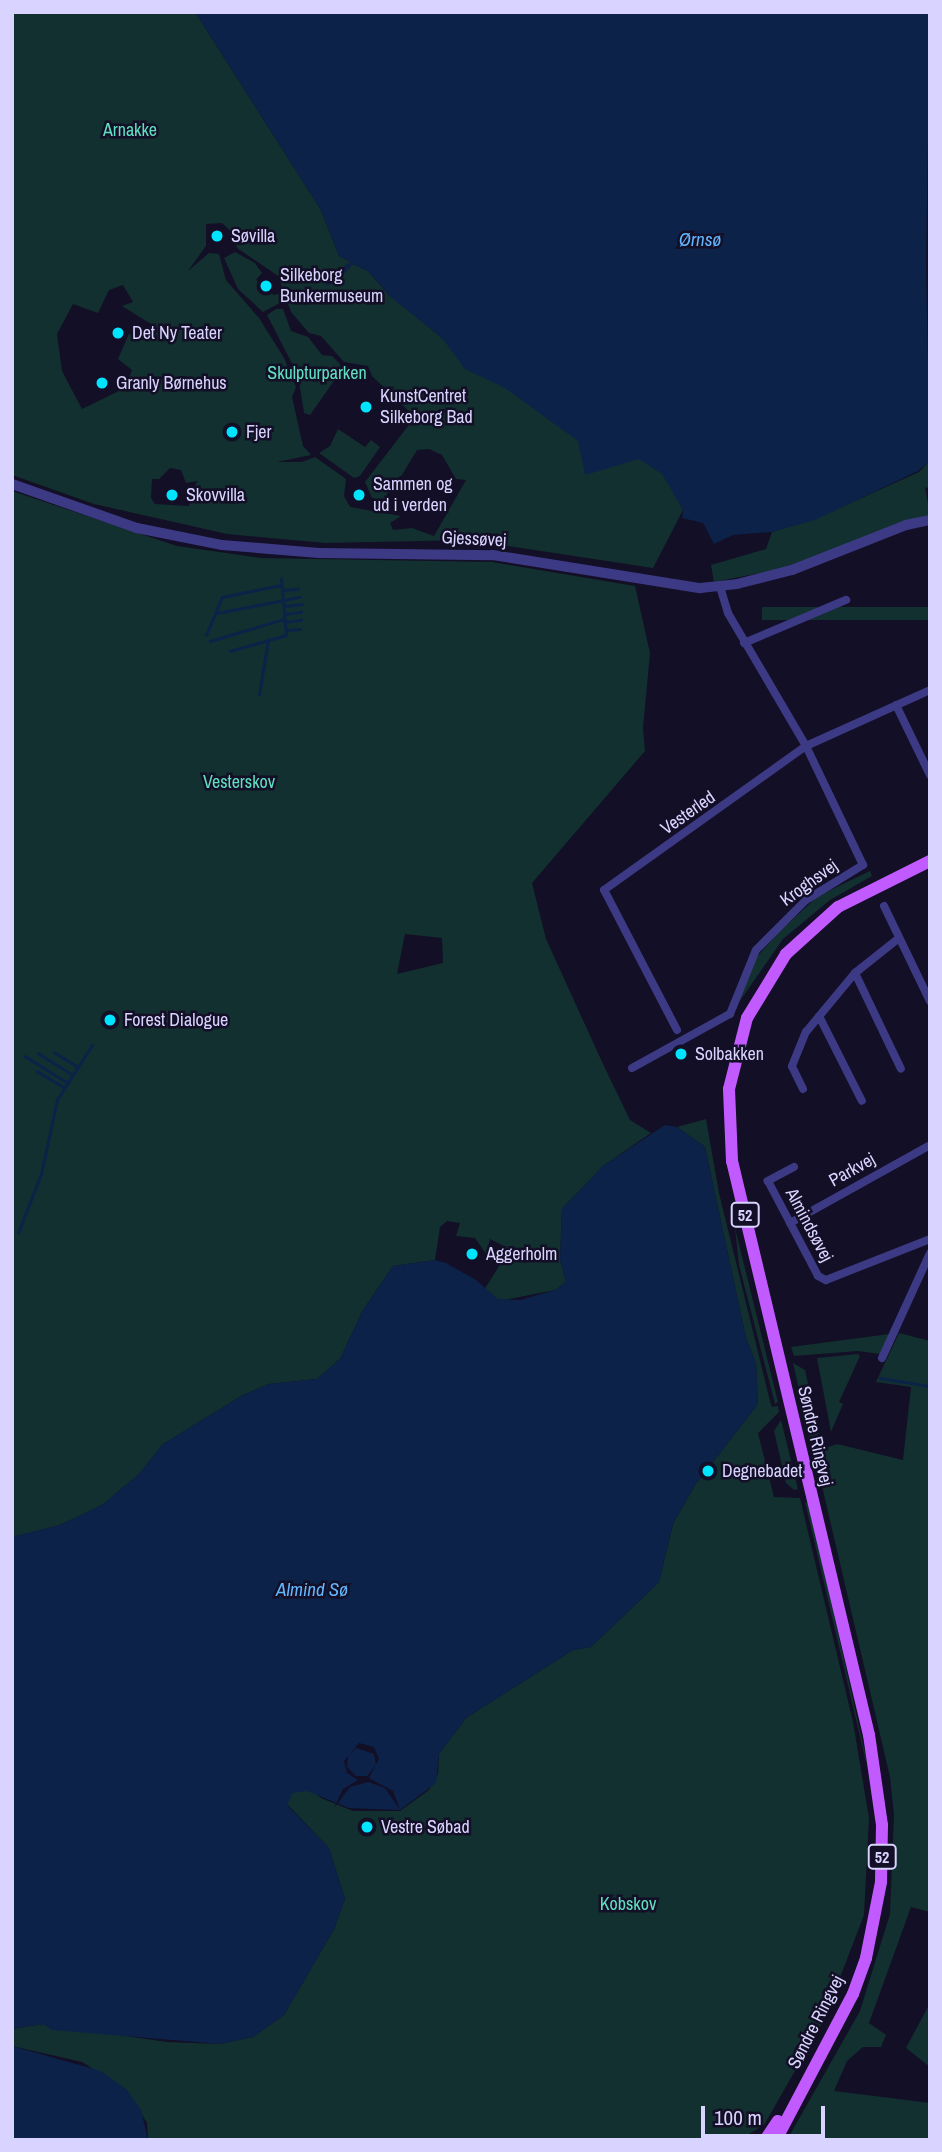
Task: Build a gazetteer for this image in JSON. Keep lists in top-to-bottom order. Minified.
{"streets":{"main road":["52","Søndre Ringvej"],"street":["Gjessøvej","Vesterled","Kroghsvej","Parkvej","Almindsøvej"]},"crossings":[["Gjessøvej","Kroghsvej"],["Vesterled","Kroghsvej"],["Parkvej","Almindsøvej"]],"water":["Ørnsø","Almind Sø"],"parks":["Arnakke","Skulpturparken","Vesterskov","Kobskov"],"places":["Søvilla","Silkeborg Bunkermuseum","Det Ny Teater","Granly Børnehus","KunstCentret Silkeborg Bad","Fjer","Skovvilla","Sammen og ud i verden","Forest Dialogue","Solbakken","Aggerholm","Degnebadet","Vestre Søbad"],"scale_bar":"100 m"}
